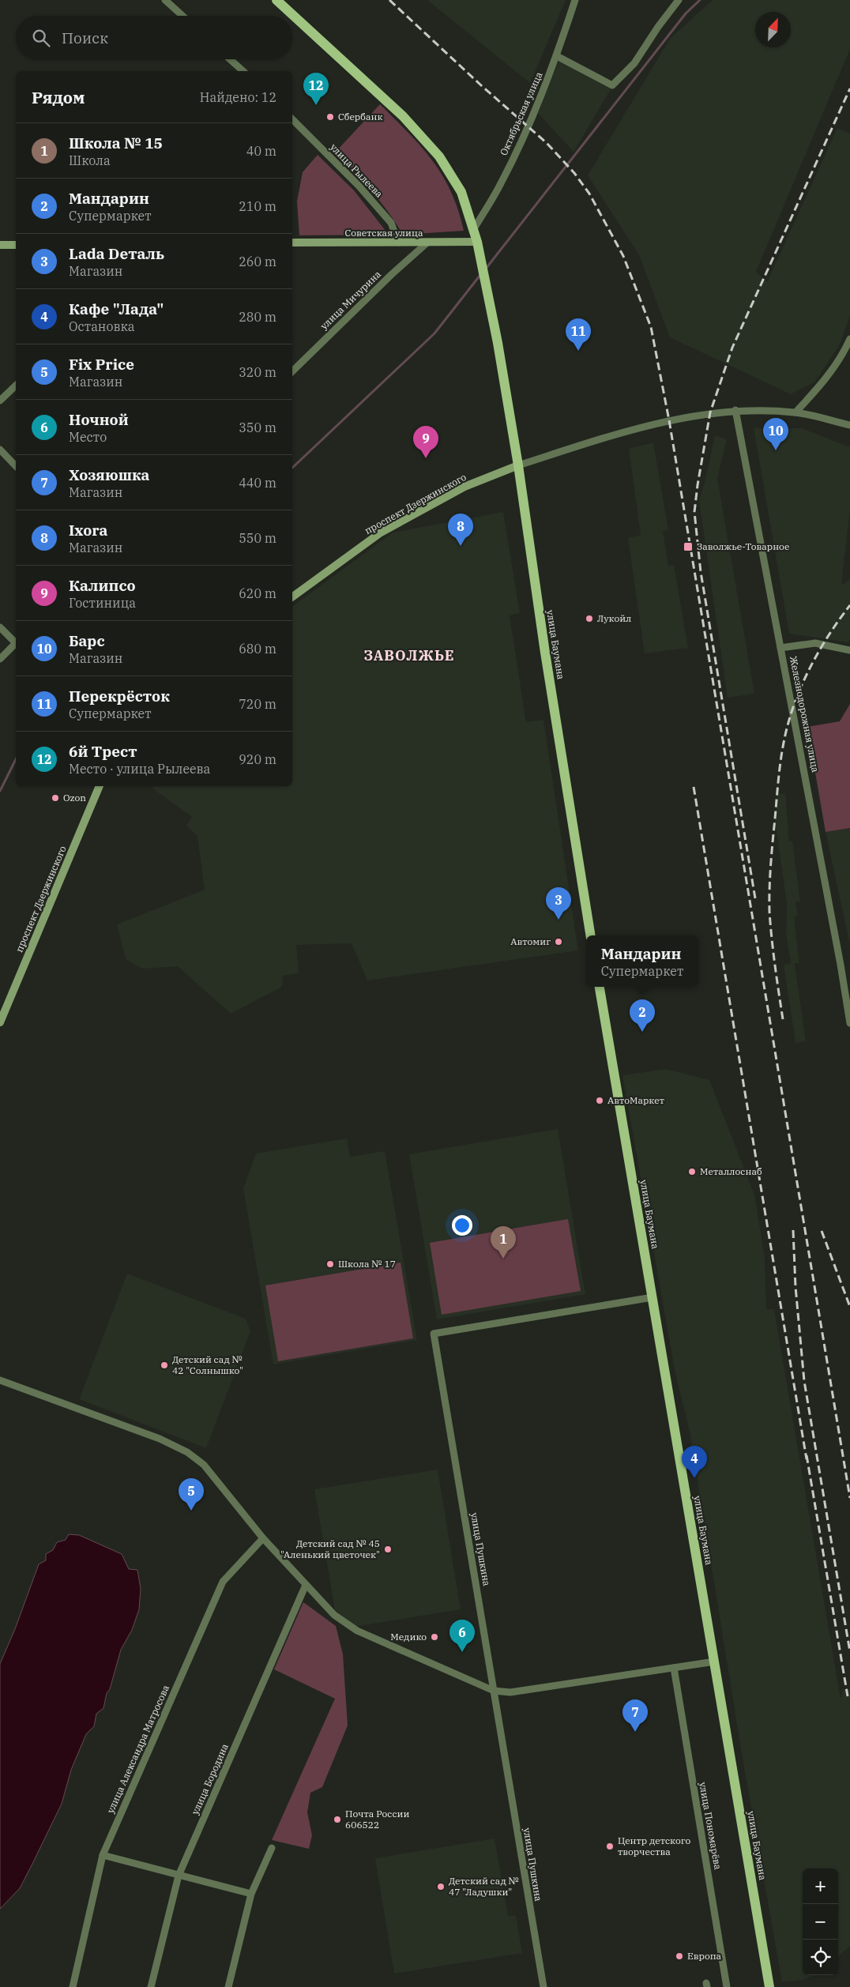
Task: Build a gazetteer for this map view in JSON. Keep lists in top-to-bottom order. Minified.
{"streets":{"main road":["улица Баумана"],"street":["Октябрьская улица","улица Рылеева","Советская улица","улица Мичурина","проспект Дзержинского","Железнодорожная улица","улица Пушкина","улица Александра Матросова","улица Бородина","улица Пономарёва"]},"crossings":[["Октябрьская улица","улица Баумана"],["улица Рылеева","Советская улица"],["Советская улица","улица Мичурина"],["Советская улица","улица Баумана"],["проспект Дзержинского","улица Баумана"],["улица Баумана","улица Пушкина"]],"districts":["ЗАВОЛЖЬЕ"],"places":{"other":["Сбербанк","Лукойл","Ozon","Автомиг","АвтоМаркет","Металлоснаб","Школа № 17","Детский сад № 42 \"Солнышко\"","Детский сад № 45 \"Аленький цветочек\"","Медико","Почта России 606522","Центр детского творчества","Детский сад № 47 \"Ладушки\"","Европа"],"transit":["Заволжье-Товарное"]},"north":"top right","page":{"search":"Поиск","heading":["Рядом","Найдено: 12"],"pins":["12","11","10","9","8","3","2","1","4","5","6","7"],"list":[{"mark":"1","name":"Школа № 15","note":"Школа","value":"40 m"},{"mark":"2","name":"Мандарин","note":"Супермаркет","value":"210 m"},{"mark":"3","name":"Lada Dеталь","note":"Магазин","value":"260 m"},{"mark":"4","name":"Кафе \"Лада\"","note":"Остановка","value":"280 m"},{"mark":"5","name":"Fix Price","note":"Магазин","value":"320 m"},{"mark":"6","name":"Ночной","note":"Место","value":"350 m"},{"mark":"7","name":"Хозяюшка","note":"Магазин","value":"440 m"},{"mark":"8","name":"Ixora","note":"Магазин","value":"550 m"},{"mark":"9","name":"Калипсо","note":"Гостиница","value":"620 m"},{"mark":"10","name":"Барс","note":"Магазин","value":"680 m"},{"mark":"11","name":"Перекрёсток","note":"Супермаркет","value":"720 m"},{"mark":"12","name":"6й Трест","note":"Место · улица Рылеева","value":"920 m"}],"popup":["Мандарин","Супермаркет"],"map_buttons":["+","−"]}}
